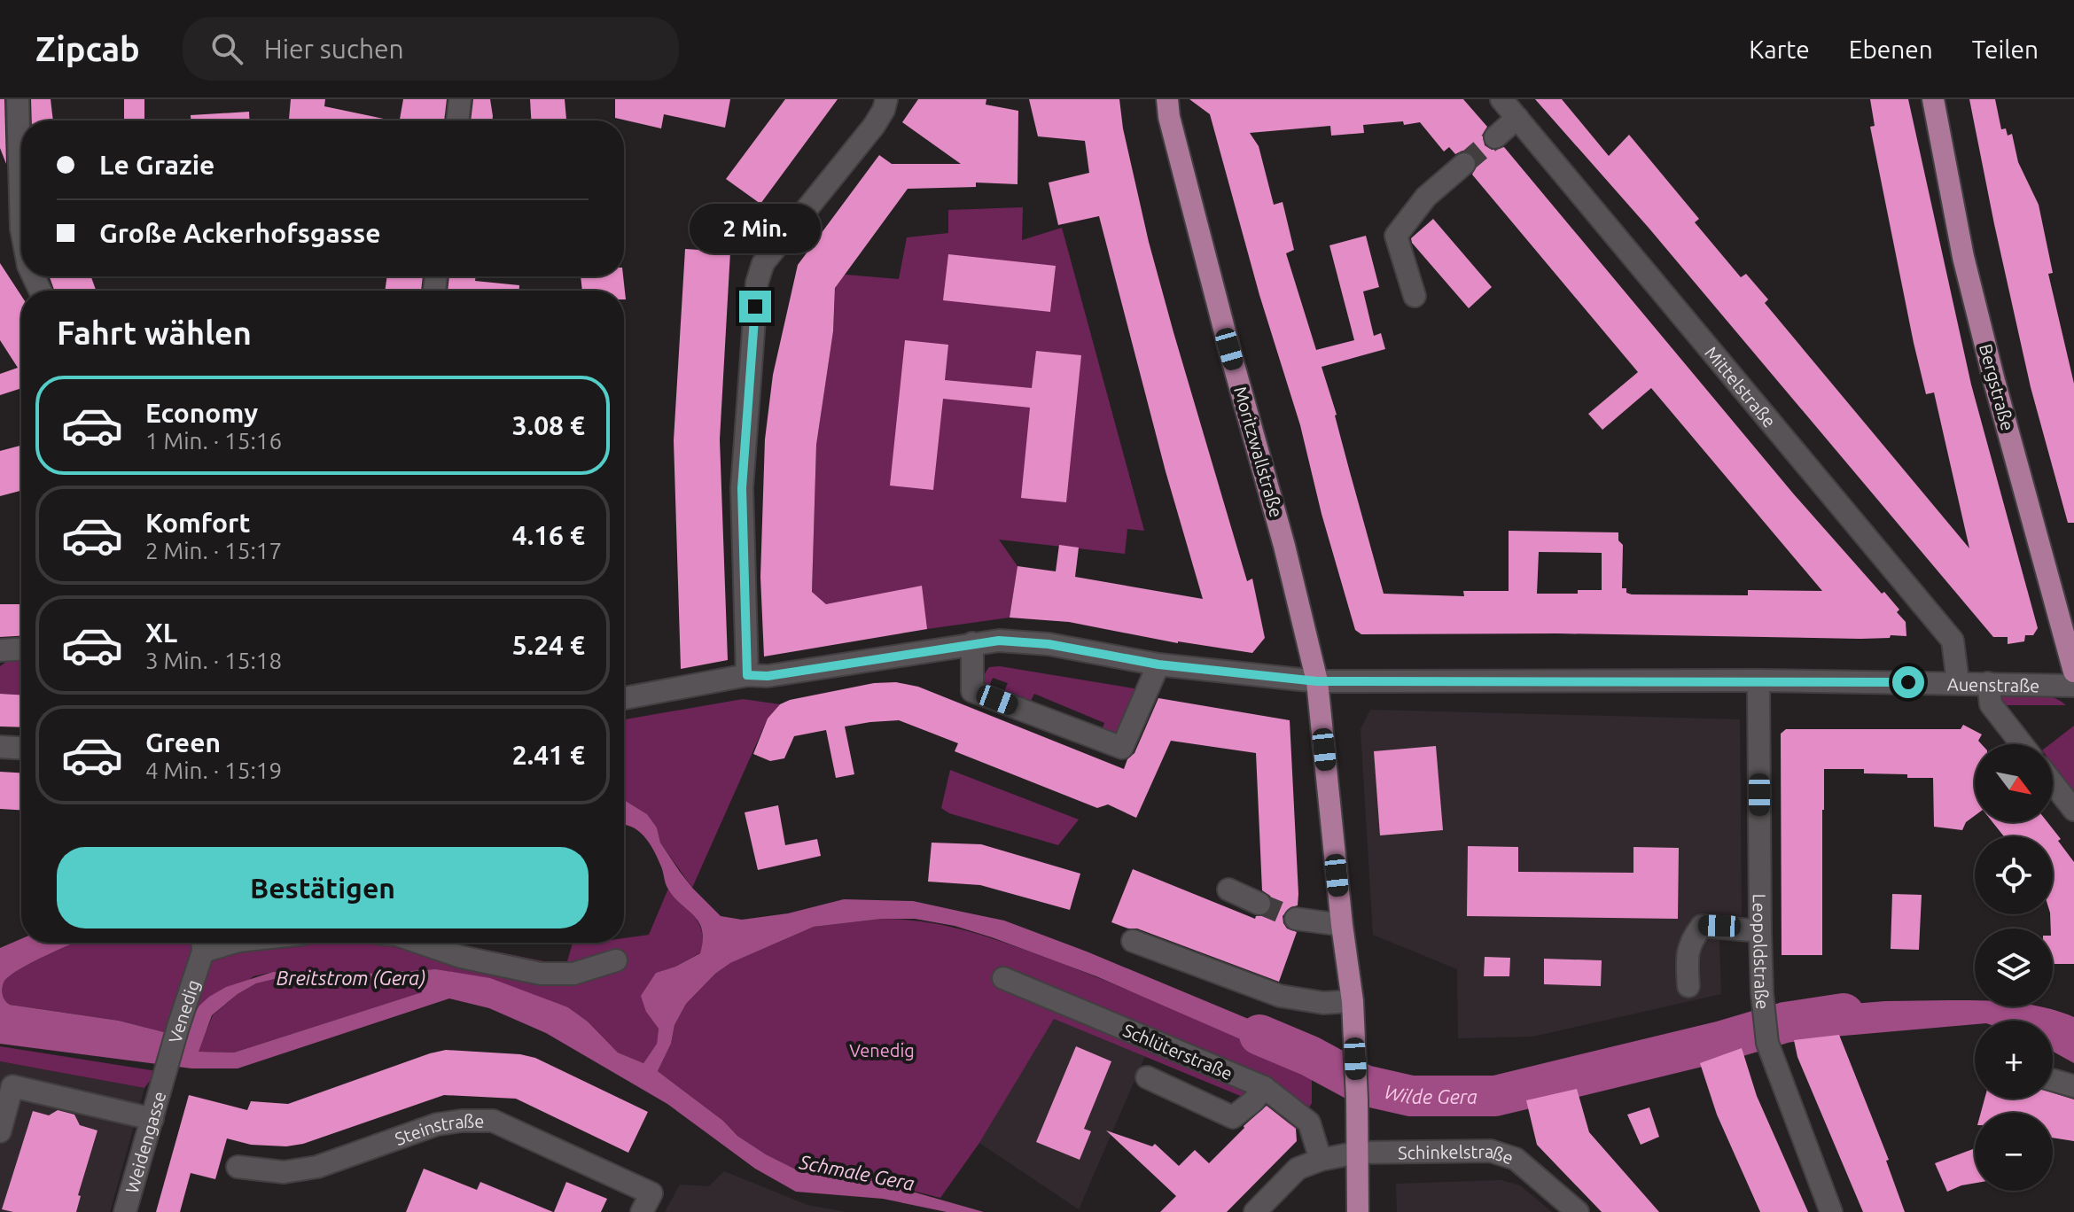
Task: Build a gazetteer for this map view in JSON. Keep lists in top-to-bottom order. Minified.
{"streets":{"main road":["Bergstraße","Moritzwallstraße"],"street":["Mittelstraße","Auenstraße","Leopoldstraße","Venedig","Schlüterstraße","Steinstraße","Weidengasse","Schinkelstraße"]},"crossings":[["Mittelstraße","Auenstraße"],["Moritzwallstraße","Auenstraße"],["Auenstraße","Leopoldstraße"],["Venedig","Weidengasse"],["Schlüterstraße","Schinkelstraße"]],"water":["Breitstrom (Gera)","Wilde Gera","Schmale Gera"],"parks":["Venedig"],"north":"bottom right","page":{"header":"Zipcab","search":"Hier suchen","nav":["Karte","Ebenen","Teilen"],"banner":["Le Grazie","Große Ackerhofsgasse"],"bubble":"2 Min.","heading":"Fahrt wählen","list":[{"name":"Economy","note":"1 Min. · 15:16","value":"3.08 €"},{"name":"Komfort","note":"2 Min. · 15:17","value":"4.16 €"},{"name":"XL","note":"3 Min. · 15:18","value":"5.24 €"},{"name":"Green","note":"4 Min. · 15:19","value":"2.41 €"}],"map_buttons":["+","−"],"buttons":"Bestätigen"}}
